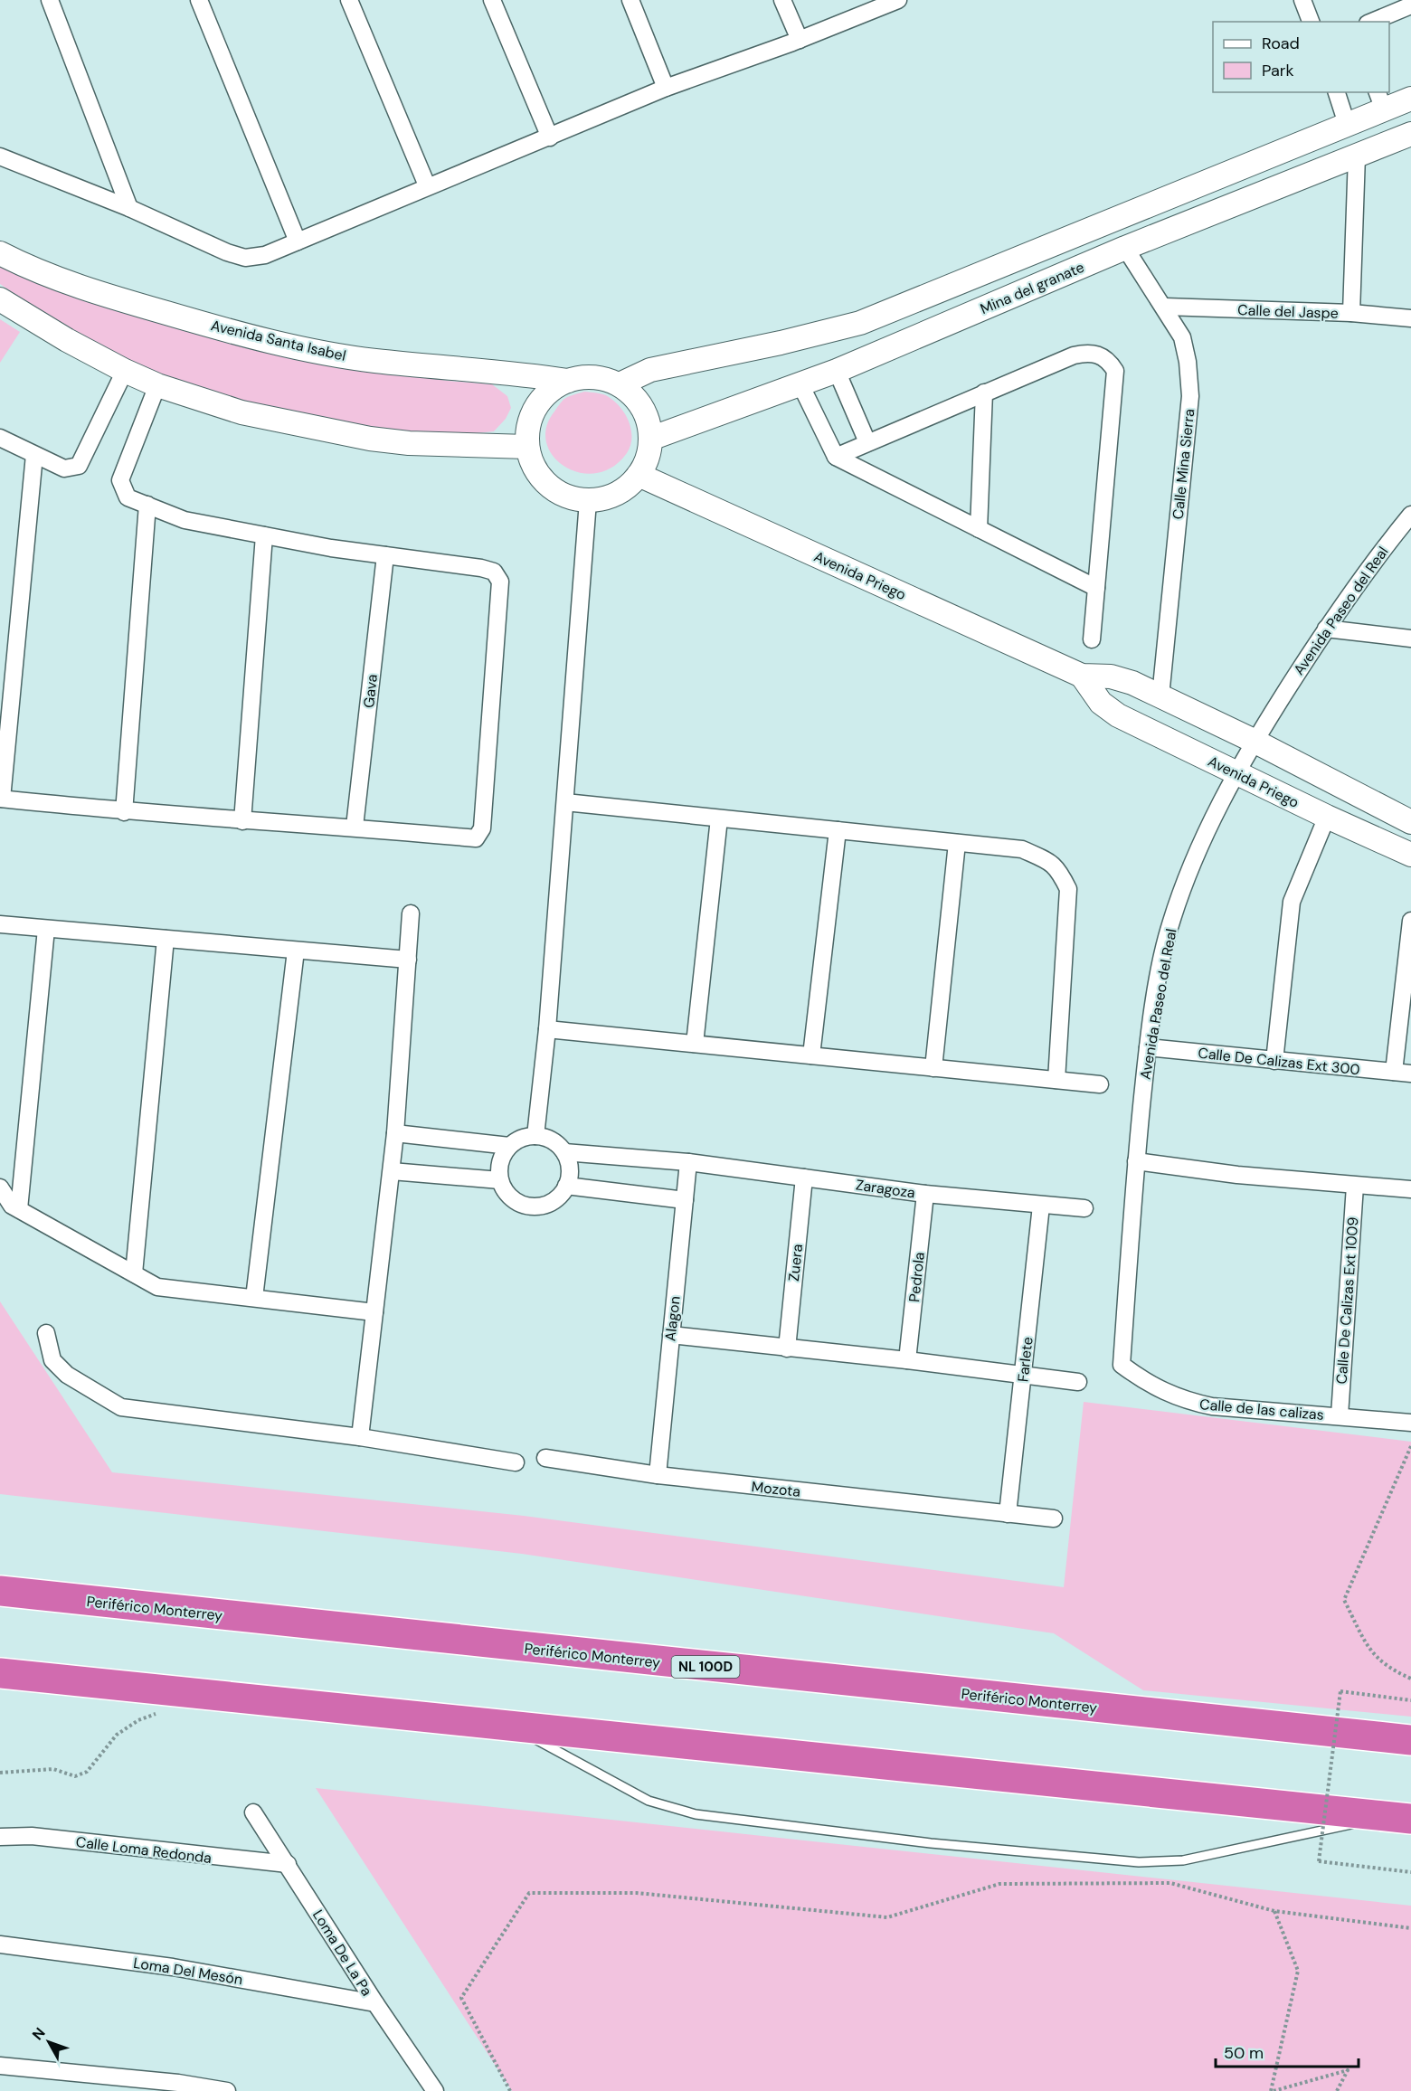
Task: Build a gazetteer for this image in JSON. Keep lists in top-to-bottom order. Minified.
{"streets":{"highway":["Periférico Monterrey","NL 100D"],"street":["Mina del granate","Calle del Jaspe","Avenida Santa Isabel","Calle Mina Sierra","Avenida Priego","Avenida Paseo del Real","Gava","Calle De Calizas Ext 300","Zaragoza","Zuera","Pedrola","Calle De Calizas Ext 1009","Alagon","Farlete","Calle de las calizas","Mozota","Calle Loma Redonda","Loma De La Pa","Loma Del Mesón"]},"crossings":[["Mina del granate","Avenida Santa Isabel"],["Mina del granate","Calle Mina Sierra"],["Mina del granate","Avenida Priego"],["Calle del Jaspe","Calle Mina Sierra"],["Avenida Santa Isabel","Avenida Priego"],["Calle Mina Sierra","Avenida Priego"],["Avenida Priego","Avenida Paseo del Real"],["Avenida Paseo del Real","Calle De Calizas Ext 300"],["Avenida Paseo del Real","Calle de las calizas"],["Zaragoza","Zuera"],["Zaragoza","Pedrola"],["Zaragoza","Alagon"],["Zaragoza","Farlete"],["Calle De Calizas Ext 1009","Calle de las calizas"],["Alagon","Mozota"],["Farlete","Mozota"],["Calle Loma Redonda","Loma De La Pa"],["Loma De La Pa","Loma Del Mesón"]],"legend":["Road","Park"],"scale_bar":"50 m","north":"top left"}
